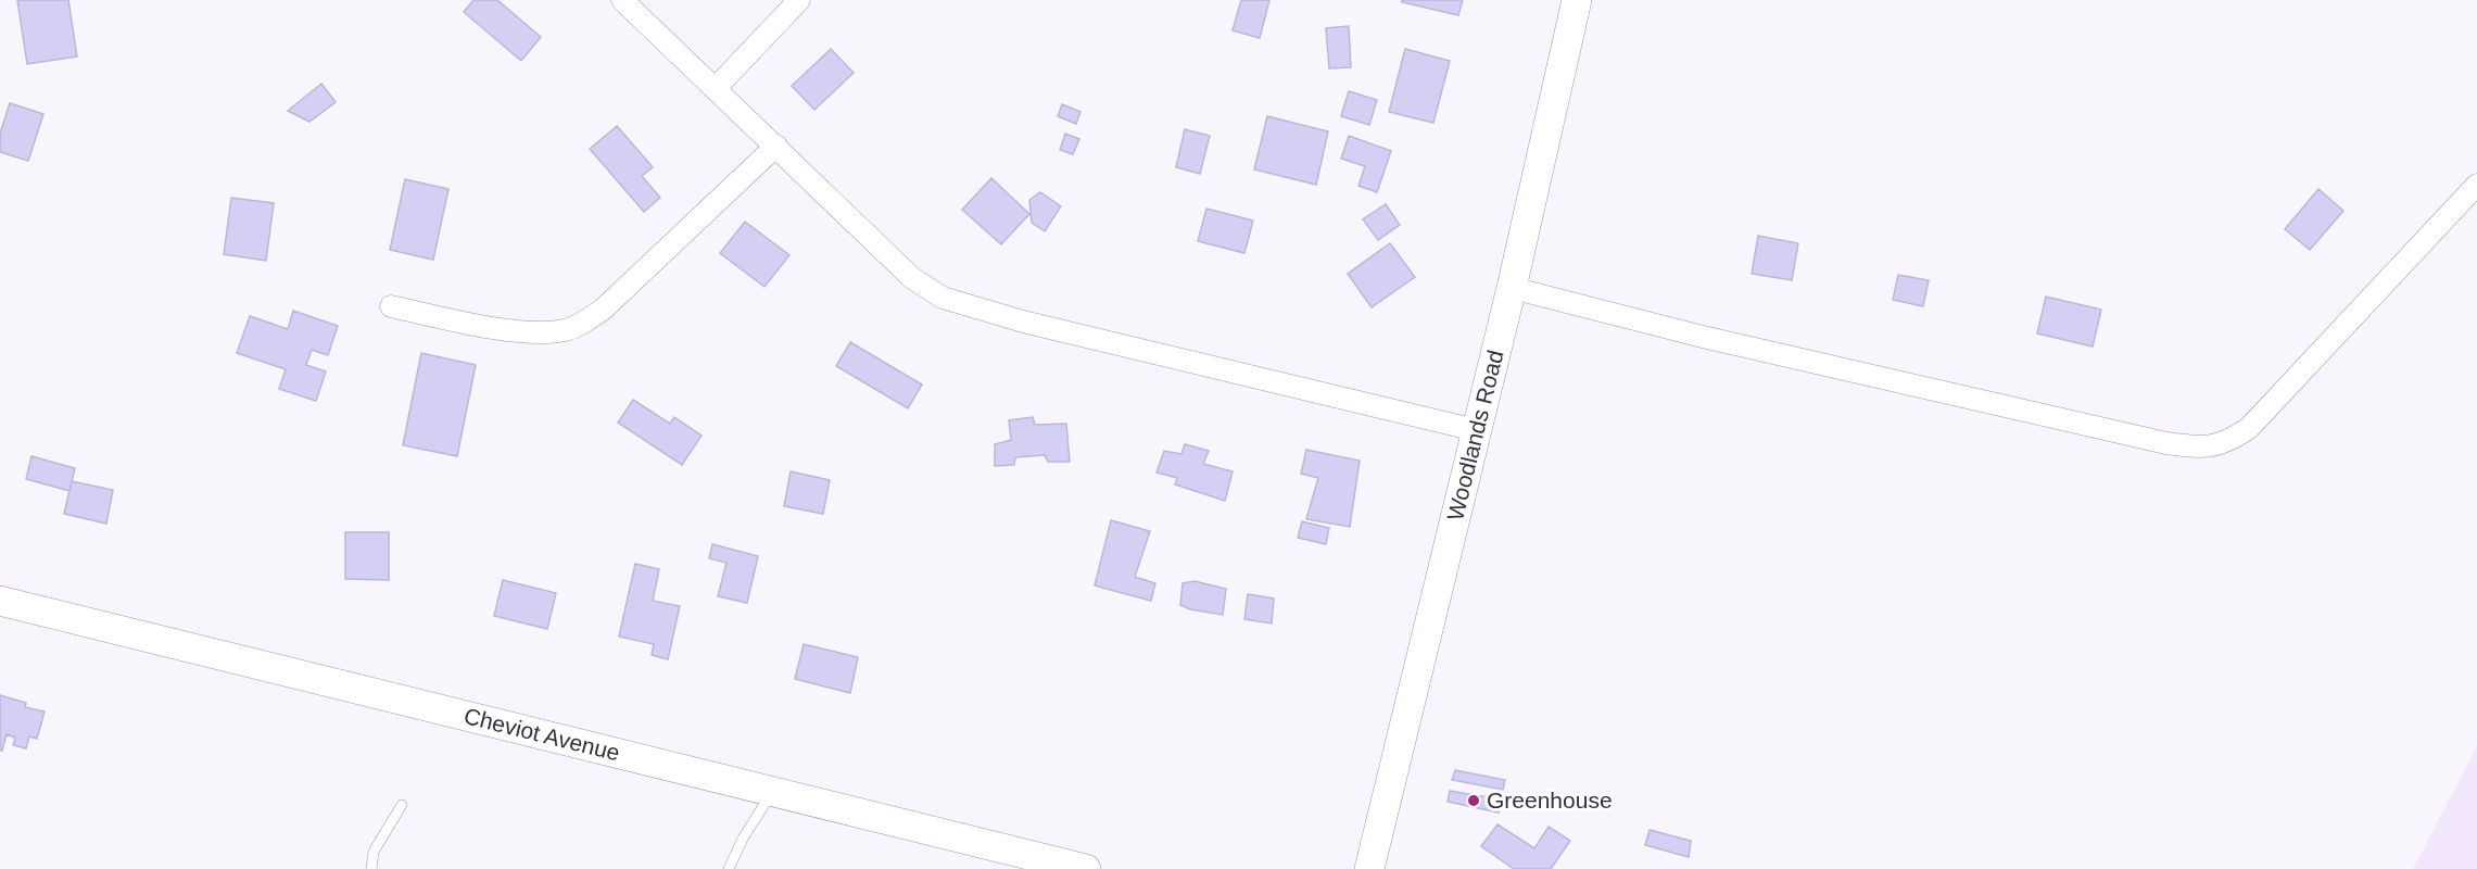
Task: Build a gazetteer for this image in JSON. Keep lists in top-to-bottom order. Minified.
{"streets":{"street":["Woodlands Road","Cheviot Avenue"]},"places":["Greenhouse"]}
